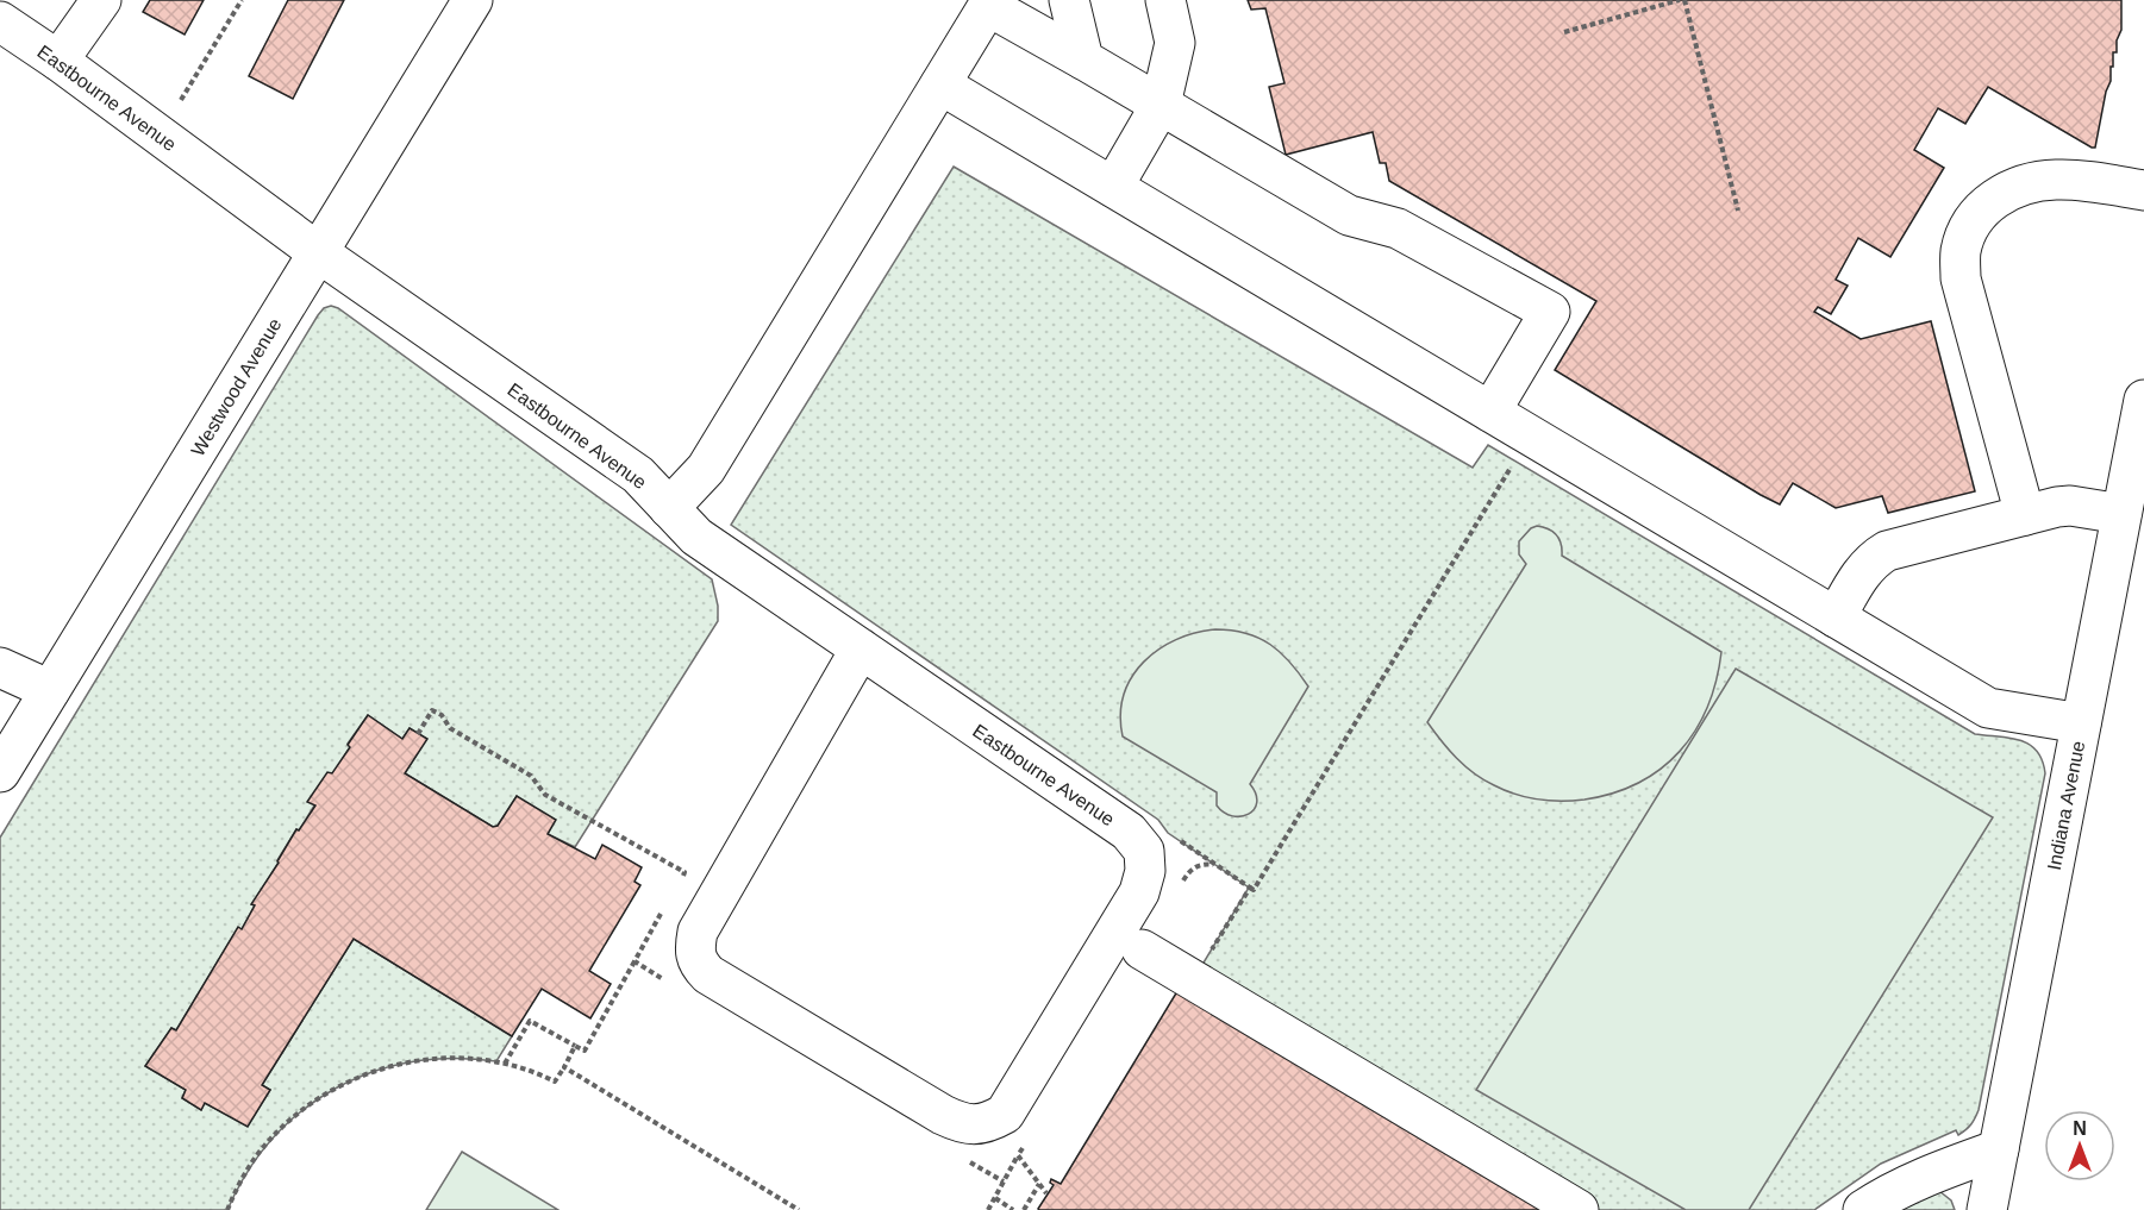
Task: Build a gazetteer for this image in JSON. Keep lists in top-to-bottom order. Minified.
{"streets":{"street":["Eastbourne Avenue","Westwood Avenue","Indiana Avenue"]},"crossings":[["Eastbourne Avenue","Westwood Avenue"]],"north":"top"}
